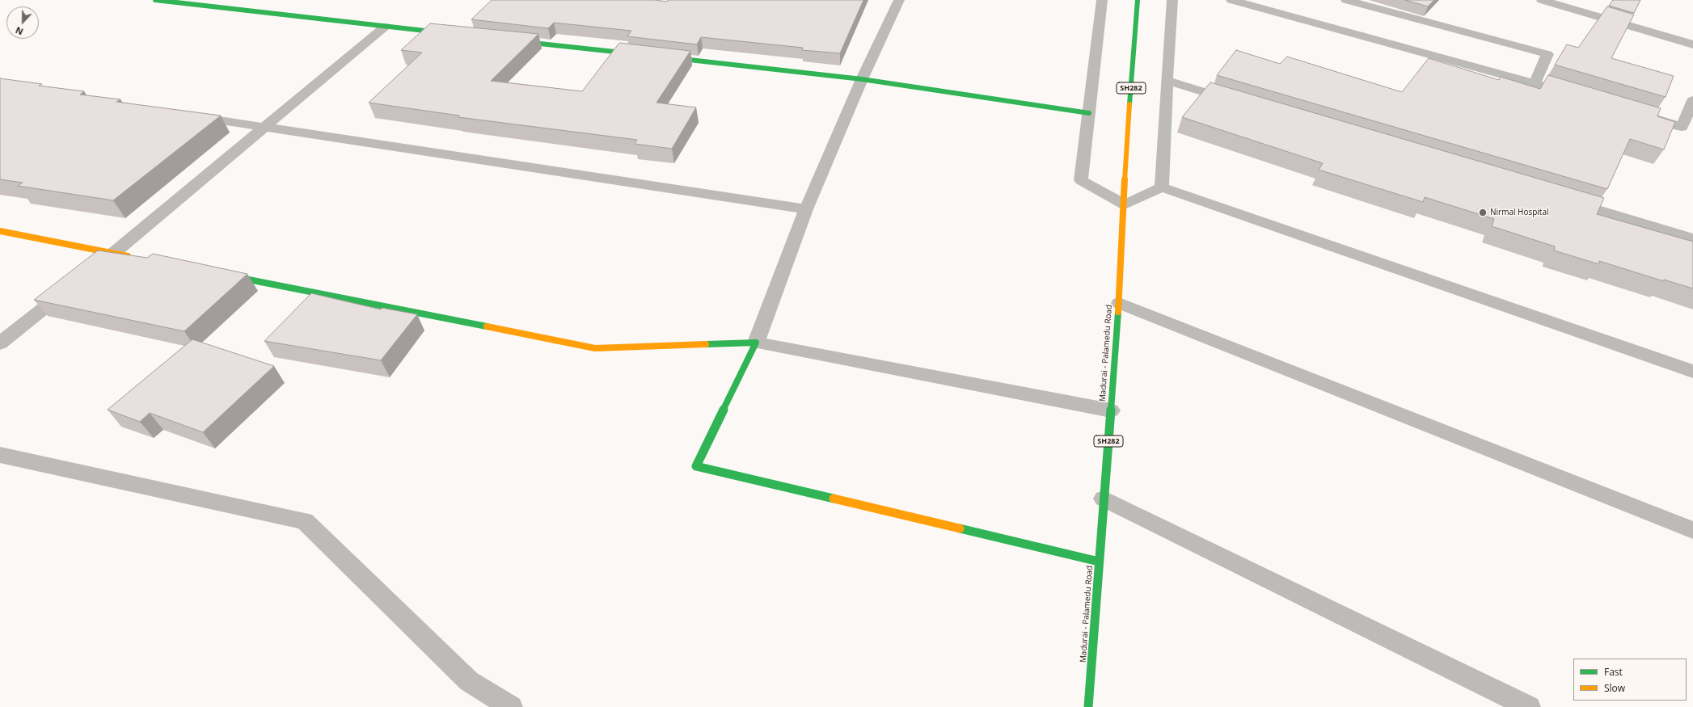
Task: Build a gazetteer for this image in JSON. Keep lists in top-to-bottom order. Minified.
{"streets":{"street":["SH282","Madurai - Palamedu Road"]},"places":["Nirmal Hospital"],"legend":["Fast","Slow"],"north":"bottom"}
